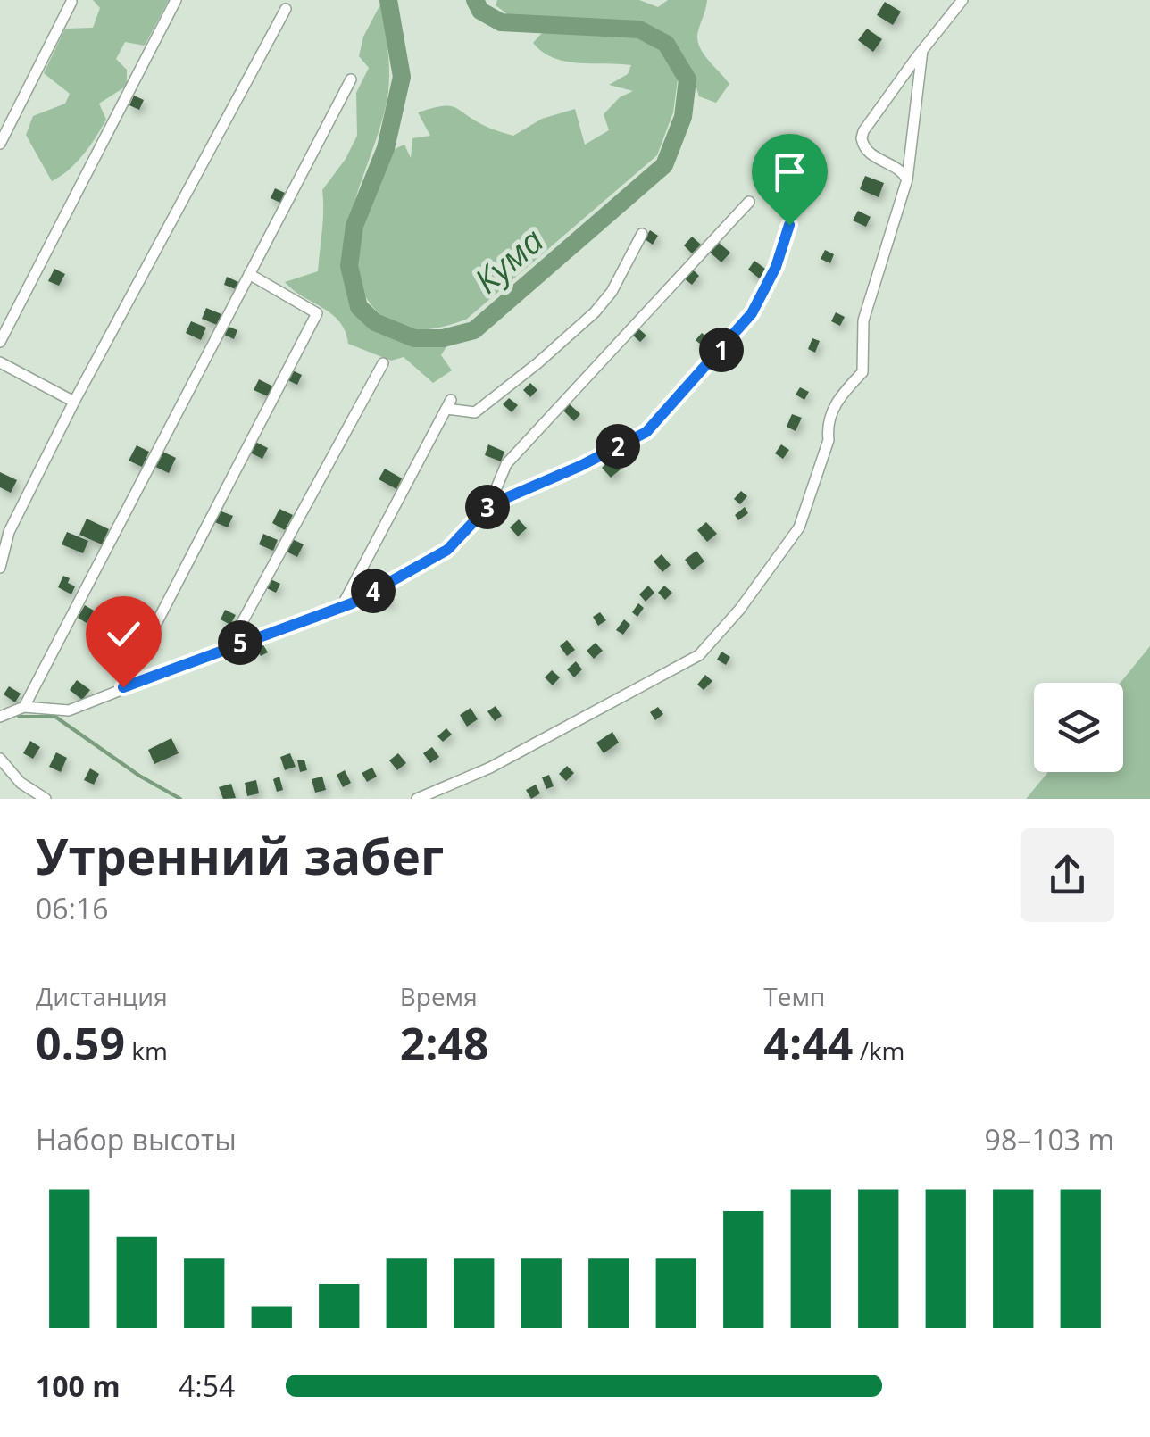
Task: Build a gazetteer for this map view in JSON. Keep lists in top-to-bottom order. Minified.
{"water":["Кума"],"page":{"pins":["1","2","3","4","5"],"heading":["Утренний забег","06:16"],"stats":[["Дистанция","0.59 km"],["Время","2:48"],["Темп","4:44 /km"]],"chart":["Набор высоты","98–103 m"],"list":[{"name":"100 m","note":"4:54"}]}}
